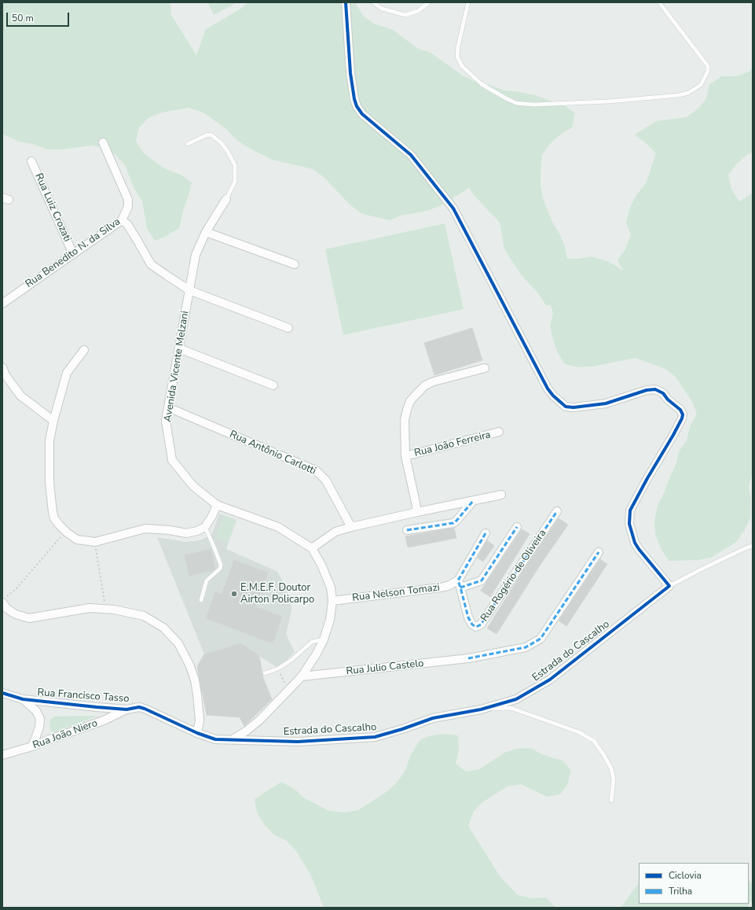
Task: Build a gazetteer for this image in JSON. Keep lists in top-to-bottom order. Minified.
{"streets":{"street":["Rua Luiz Crozati","Rua Benedito N. da Silva","Avenida Vicente Melzani","Rua João Ferreira","Rua Antônio Carlotti","Rua Rogério de Oliveira","Rua Nelson Tomazi","Estrada do Cascalho","Rua Julio Castelo","Rua Francisco Tasso","Rua João Niero"]},"crossings":[["Rua Luiz Crozati","Rua Benedito N. da Silva"],["Avenida Vicente Melzani","Rua Antônio Carlotti"],["Avenida Vicente Melzani","Rua Nelson Tomazi"],["Avenida Vicente Melzani","Estrada do Cascalho"],["Avenida Vicente Melzani","Rua Julio Castelo"],["Avenida Vicente Melzani","Rua Francisco Tasso"],["Rua Rogério de Oliveira","Rua Nelson Tomazi"],["Estrada do Cascalho","Rua Francisco Tasso"],["Rua Francisco Tasso","Rua João Niero"]],"places":["E.M.E.F. Doutor Airton Policarpo"],"legend":["Ciclovia","Trilha"],"scale_bar":"50 m"}
